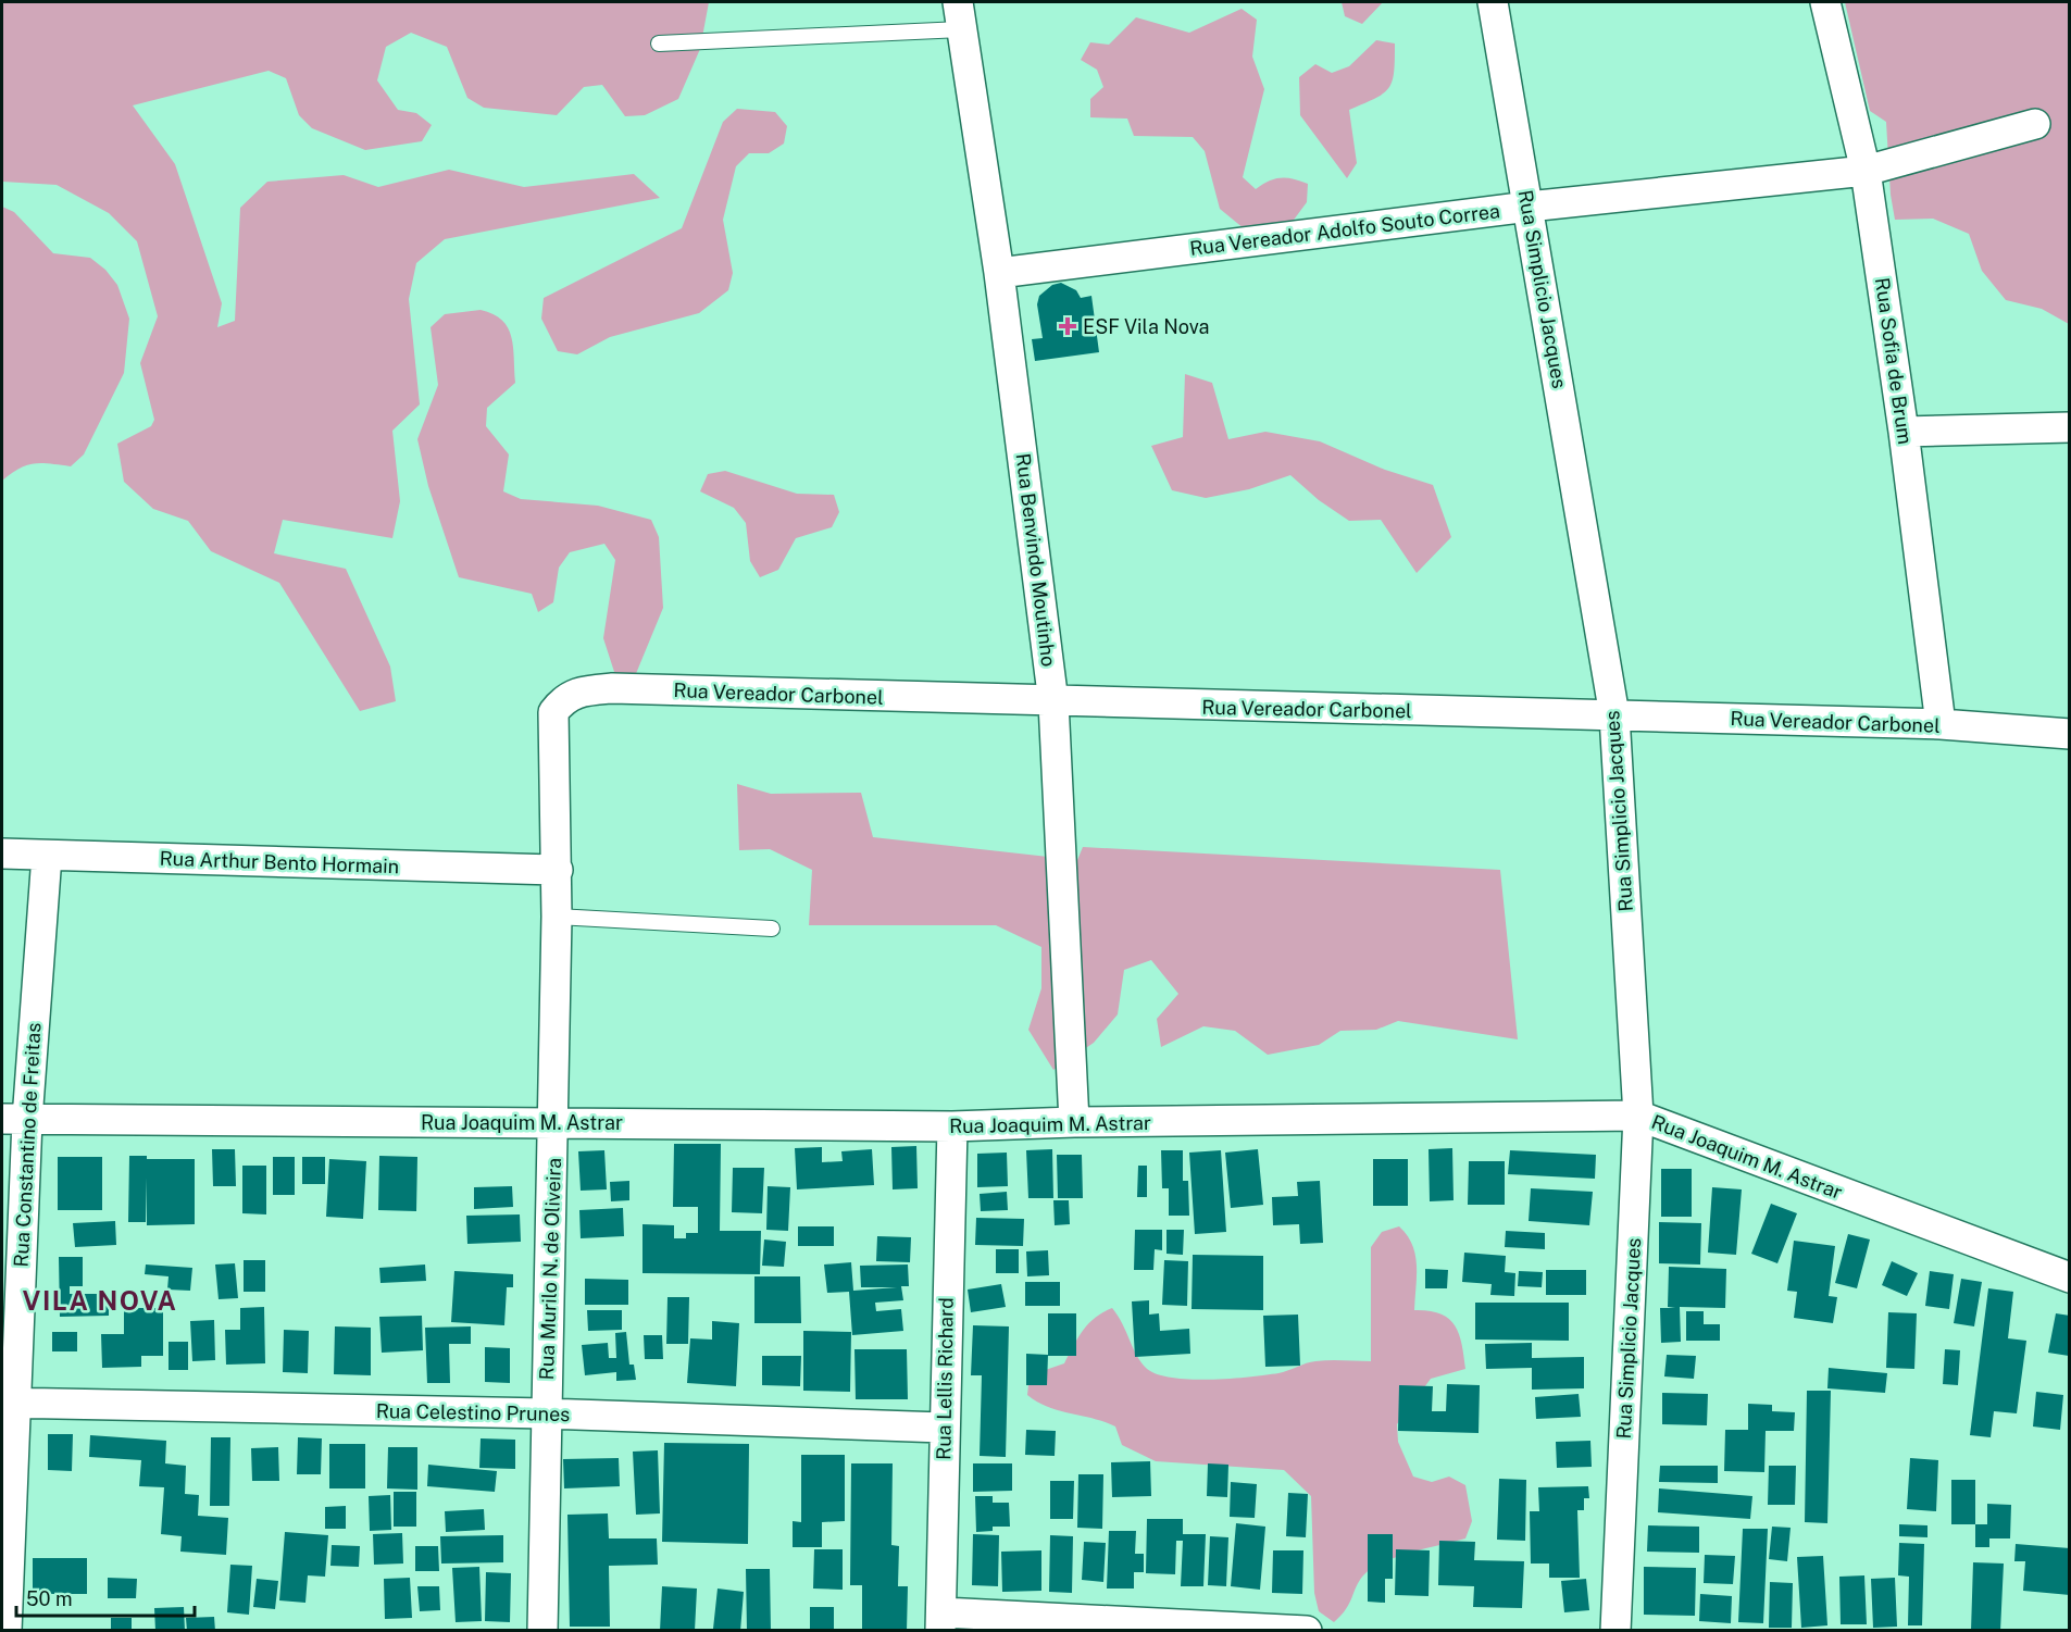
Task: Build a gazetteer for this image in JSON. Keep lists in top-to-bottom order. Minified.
{"streets":{"street":["Rua Vereador Adolfo Souto Correa","Rua Simplicio Jacques","Rua Sofia de Brum","Rua Benvindo Moutinho","Rua Vereador Carbonel","Rua Arthur Bento Hormain","Rua Joaquim M. Astrar","Rua Constantino de Freitas","Rua Murilo N. de Oliveira","Rua Lellis Richard","Rua Celestino Prunes"]},"crossings":[["Rua Vereador Adolfo Souto Correa","Rua Simplicio Jacques"],["Rua Vereador Adolfo Souto Correa","Rua Sofia de Brum"],["Rua Vereador Adolfo Souto Correa","Rua Benvindo Moutinho"],["Rua Simplicio Jacques","Rua Vereador Carbonel"],["Rua Simplicio Jacques","Rua Joaquim M. Astrar"],["Rua Sofia de Brum","Rua Vereador Carbonel"],["Rua Benvindo Moutinho","Rua Vereador Carbonel"],["Rua Benvindo Moutinho","Rua Joaquim M. Astrar"],["Rua Vereador Carbonel","Rua Murilo N. de Oliveira"],["Rua Arthur Bento Hormain","Rua Constantino de Freitas"],["Rua Arthur Bento Hormain","Rua Murilo N. de Oliveira"],["Rua Joaquim M. Astrar","Rua Constantino de Freitas"],["Rua Joaquim M. Astrar","Rua Murilo N. de Oliveira"],["Rua Joaquim M. Astrar","Rua Lellis Richard"],["Rua Constantino de Freitas","Rua Celestino Prunes"],["Rua Murilo N. de Oliveira","Rua Celestino Prunes"],["Rua Lellis Richard","Rua Celestino Prunes"]],"districts":["VILA NOVA"],"places":{"health":["ESF Vila Nova"]},"scale_bar":"50 m"}
